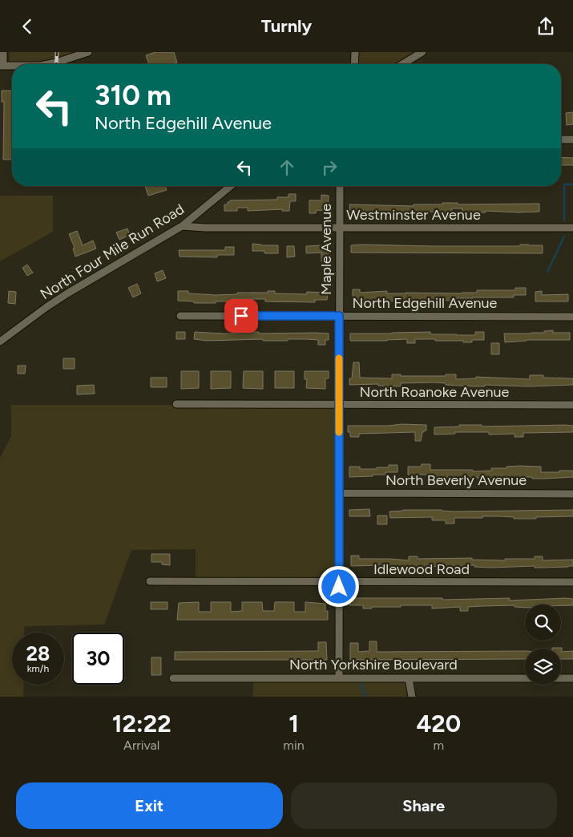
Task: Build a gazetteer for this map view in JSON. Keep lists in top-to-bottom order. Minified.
{"streets":{"street":["Westminster Avenue","Maple Avenue","North Four Mile Run Road","North Edgehill Avenue","North Roanoke Avenue","North Beverly Avenue","Idlewood Road","North Yorkshire Boulevard"]},"crossings":[["Westminster Avenue","Maple Avenue"],["Westminster Avenue","North Four Mile Run Road"],["Maple Avenue","North Edgehill Avenue"],["Maple Avenue","North Roanoke Avenue"],["Maple Avenue","North Beverly Avenue"],["Maple Avenue","Idlewood Road"],["Maple Avenue","North Yorkshire Boulevard"]],"page":{"header":"Turnly","turn":["310 m","North Edgehill Avenue"],"speed":"28 km/h","limit":"30","eta":["12:22","Arrival","1","min","420","m"],"buttons":["Exit","Share"]}}
